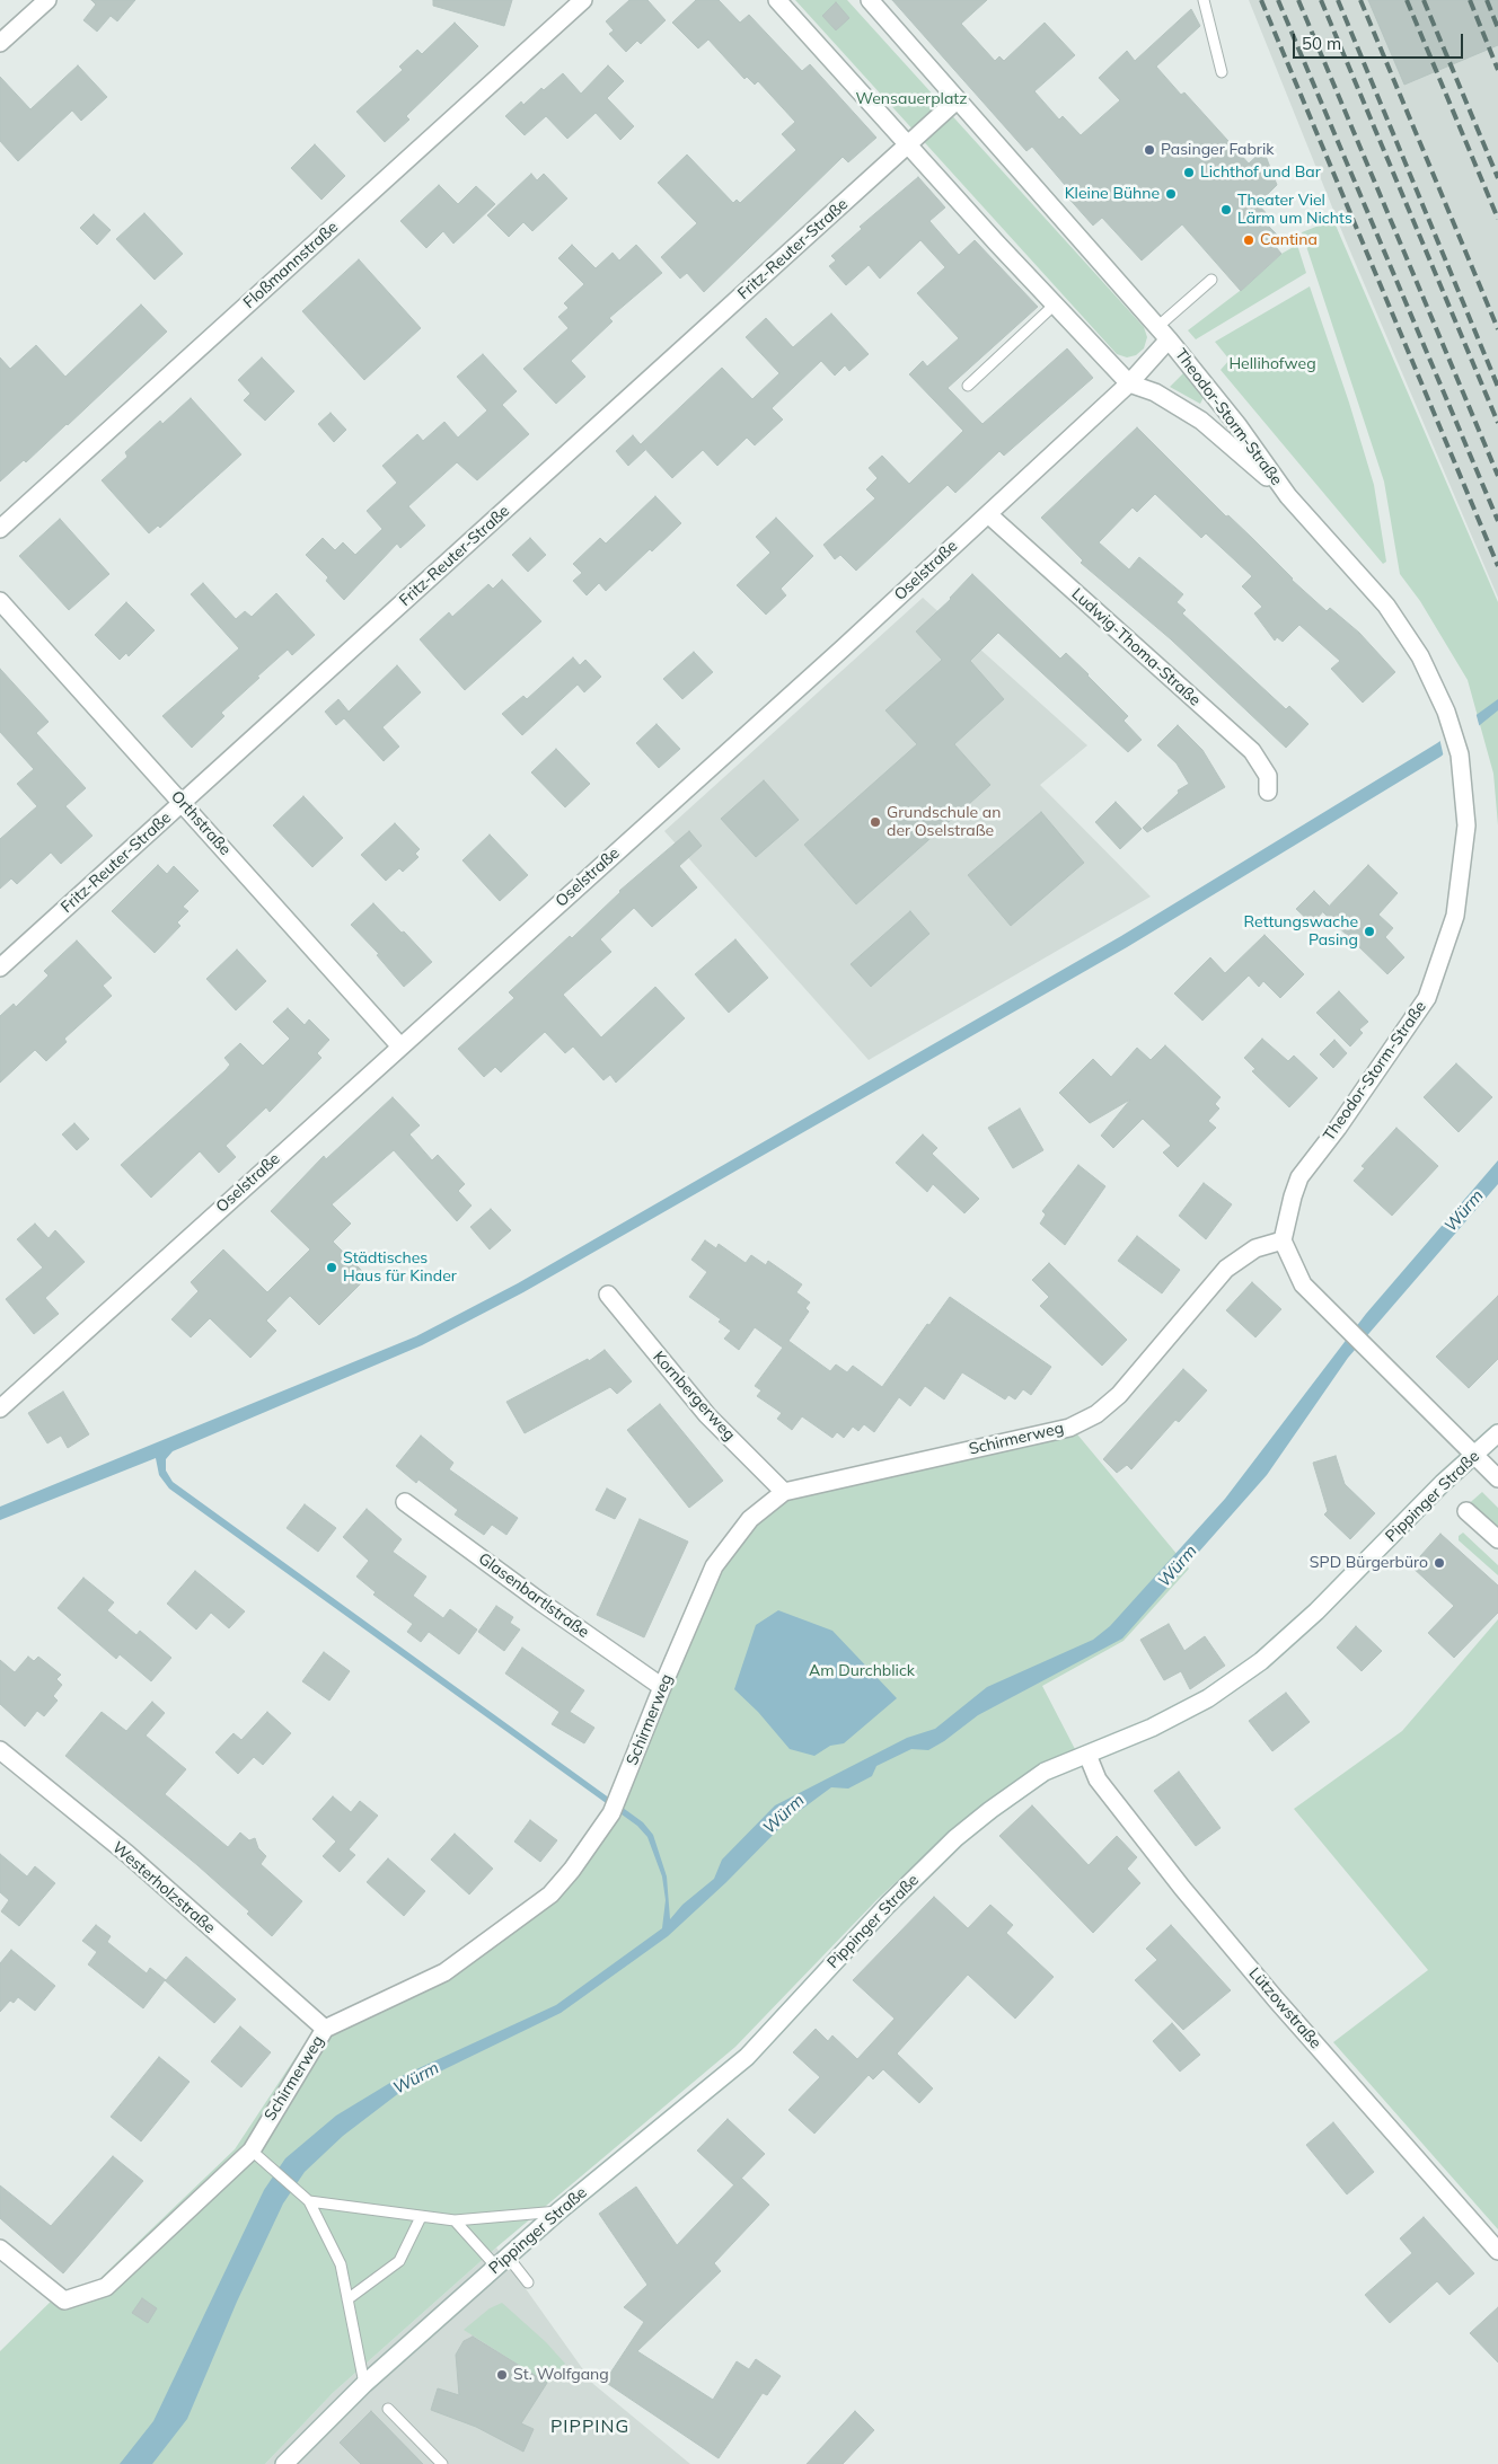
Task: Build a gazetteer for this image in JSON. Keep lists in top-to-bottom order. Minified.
{"streets":{"street":["Fritz-Reuter-Straße","Floßmannstraße","Theodor-Storm-Straße","Oselstraße","Ludwig-Thoma-Straße","Orthstraße","Kornbergerweg","Schirmerweg","Pippinger Straße","Glasenbartlstraße","Westerholzstraße","Lützowstraße"]},"crossings":[["Fritz-Reuter-Straße","Orthstraße"],["Theodor-Storm-Straße","Oselstraße"],["Theodor-Storm-Straße","Schirmerweg"],["Oselstraße","Ludwig-Thoma-Straße"],["Oselstraße","Orthstraße"],["Kornbergerweg","Schirmerweg"],["Schirmerweg","Glasenbartlstraße"],["Schirmerweg","Westerholzstraße"],["Pippinger Straße","Lützowstraße"]],"districts":["PIPPING"],"water":["Würm"],"parks":["Wensauerplatz","Hellihofweg","Am Durchblick"],"places":["Pasinger Fabrik","Lichthof und Bar","Kleine Bühne","Theater Viel Lärm um Nichts","Cantina","Grundschule an der Oselstraße","Rettungswache Pasing","Städtisches Haus für Kinder","SPD Bürgerbüro","St. Wolfgang"],"scale_bar":"50 m"}
